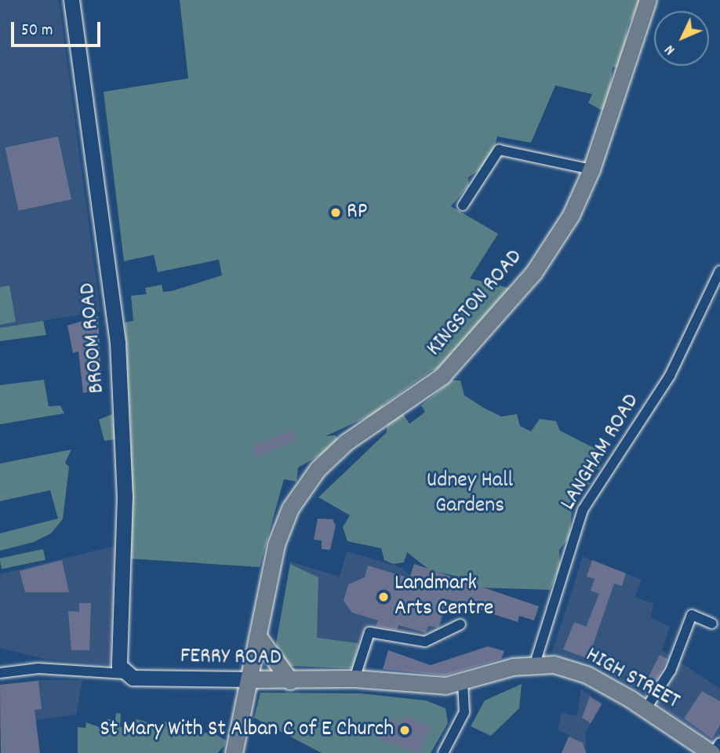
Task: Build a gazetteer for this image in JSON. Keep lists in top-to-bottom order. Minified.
{"streets":{"main road":["KINGSTON ROAD","FERRY ROAD","HIGH STREET"],"street":["BROOM ROAD","LANGHAM ROAD"]},"crossings":[["KINGSTON ROAD","FERRY ROAD"],["BROOM ROAD","FERRY ROAD"],["LANGHAM ROAD","HIGH STREET"],["FERRY ROAD","HIGH STREET"]],"parks":["Udney Hall Gardens"],"places":["RP","Landmark Arts Centre","St Mary With St Alban C of E Church"],"scale_bar":"50 m","north":"bottom left"}
